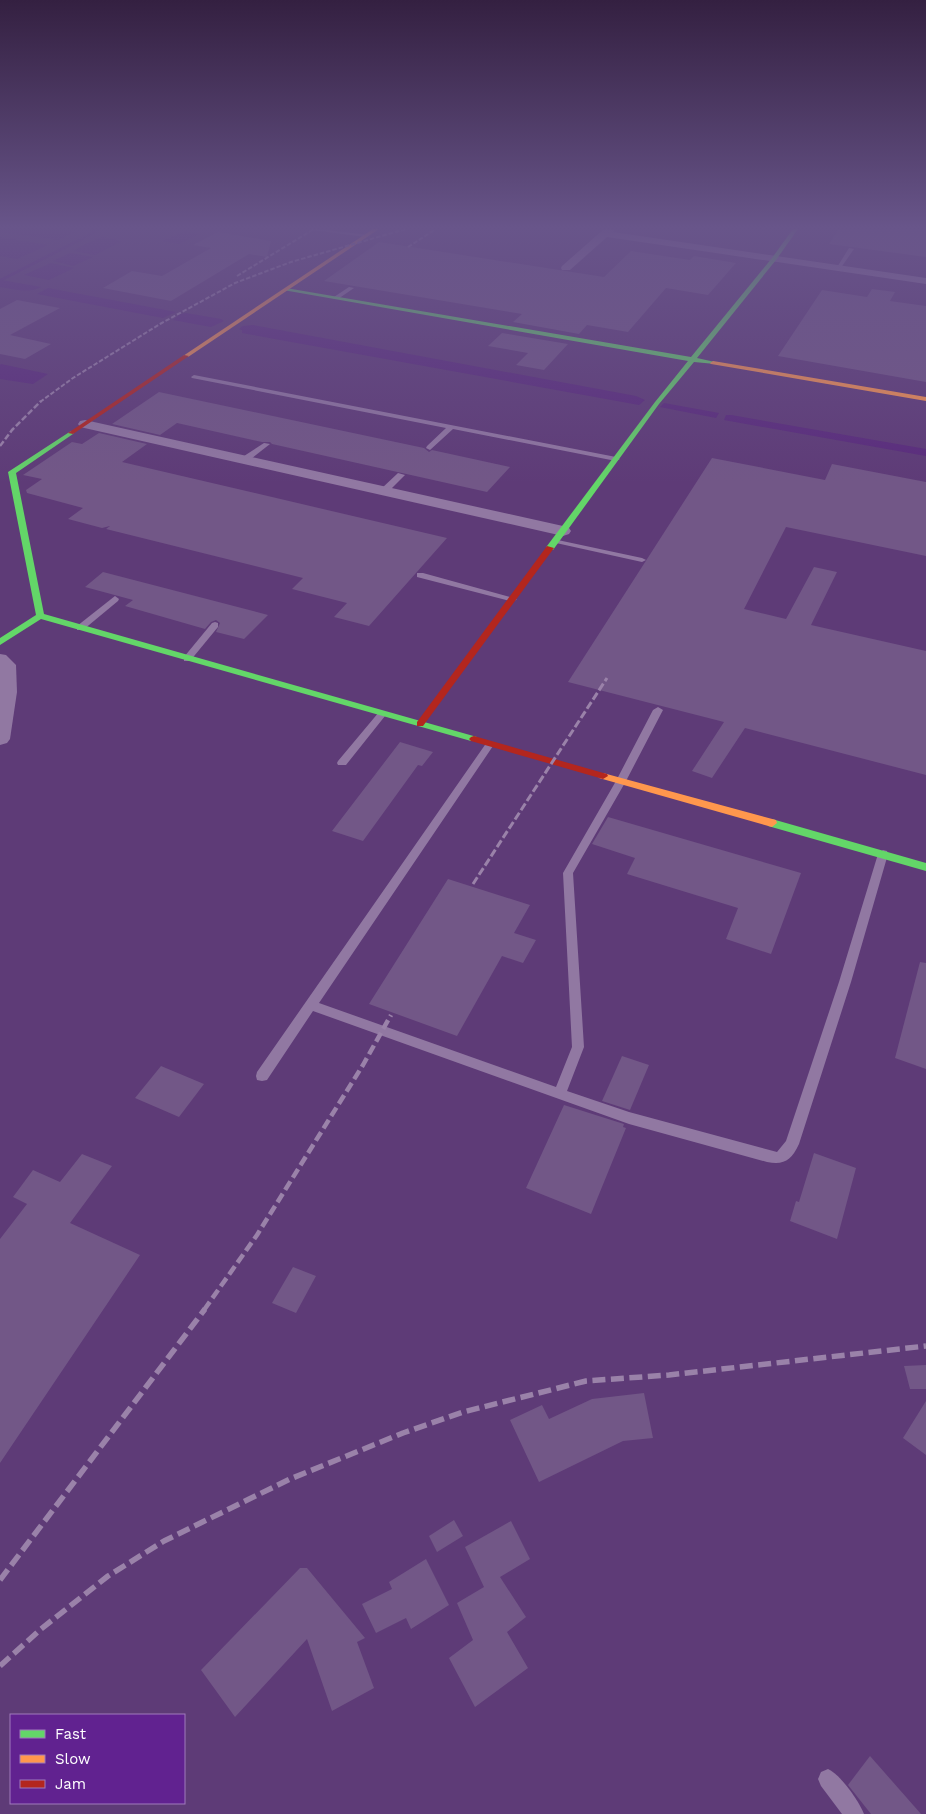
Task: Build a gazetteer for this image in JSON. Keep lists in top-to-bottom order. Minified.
{"legend":["Fast","Slow","Jam"]}
